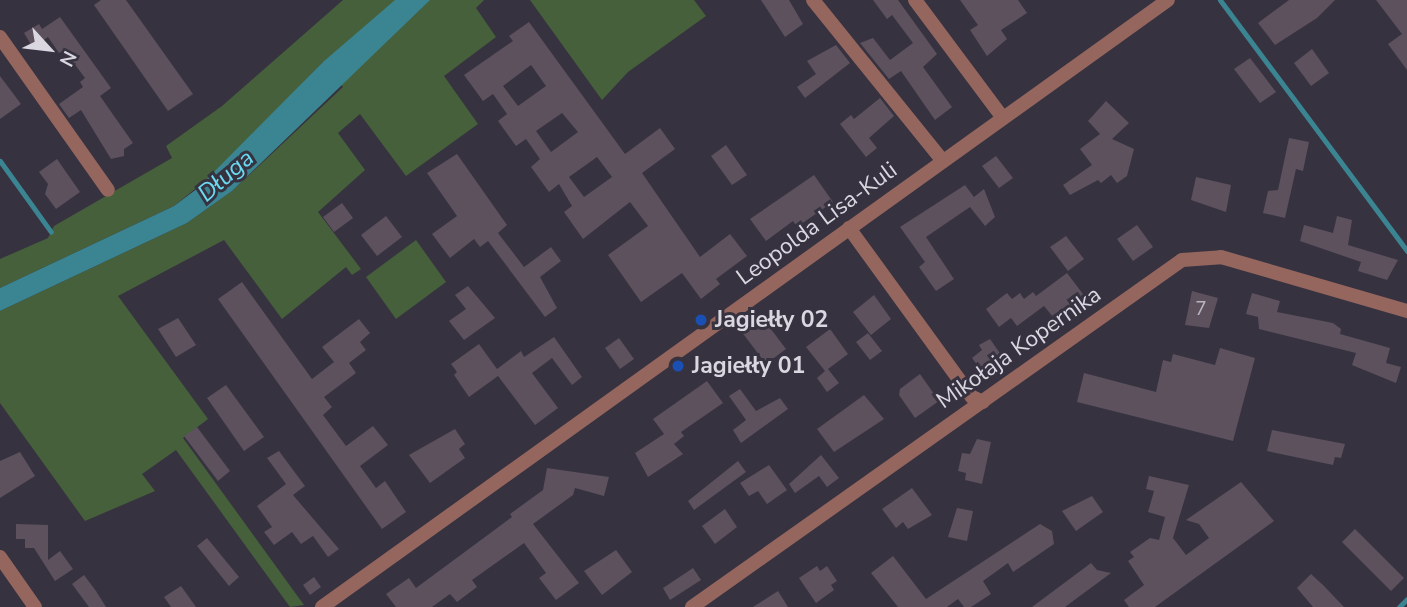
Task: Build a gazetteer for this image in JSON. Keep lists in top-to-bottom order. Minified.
{"streets":{"street":["Leopolda Lisa-Kuli","Mikołaja Kopernika"]},"water":["Długa"],"places":["Jagiełły 02","Jagiełły 01"],"house_numbers":["7"],"north":"bottom right"}
